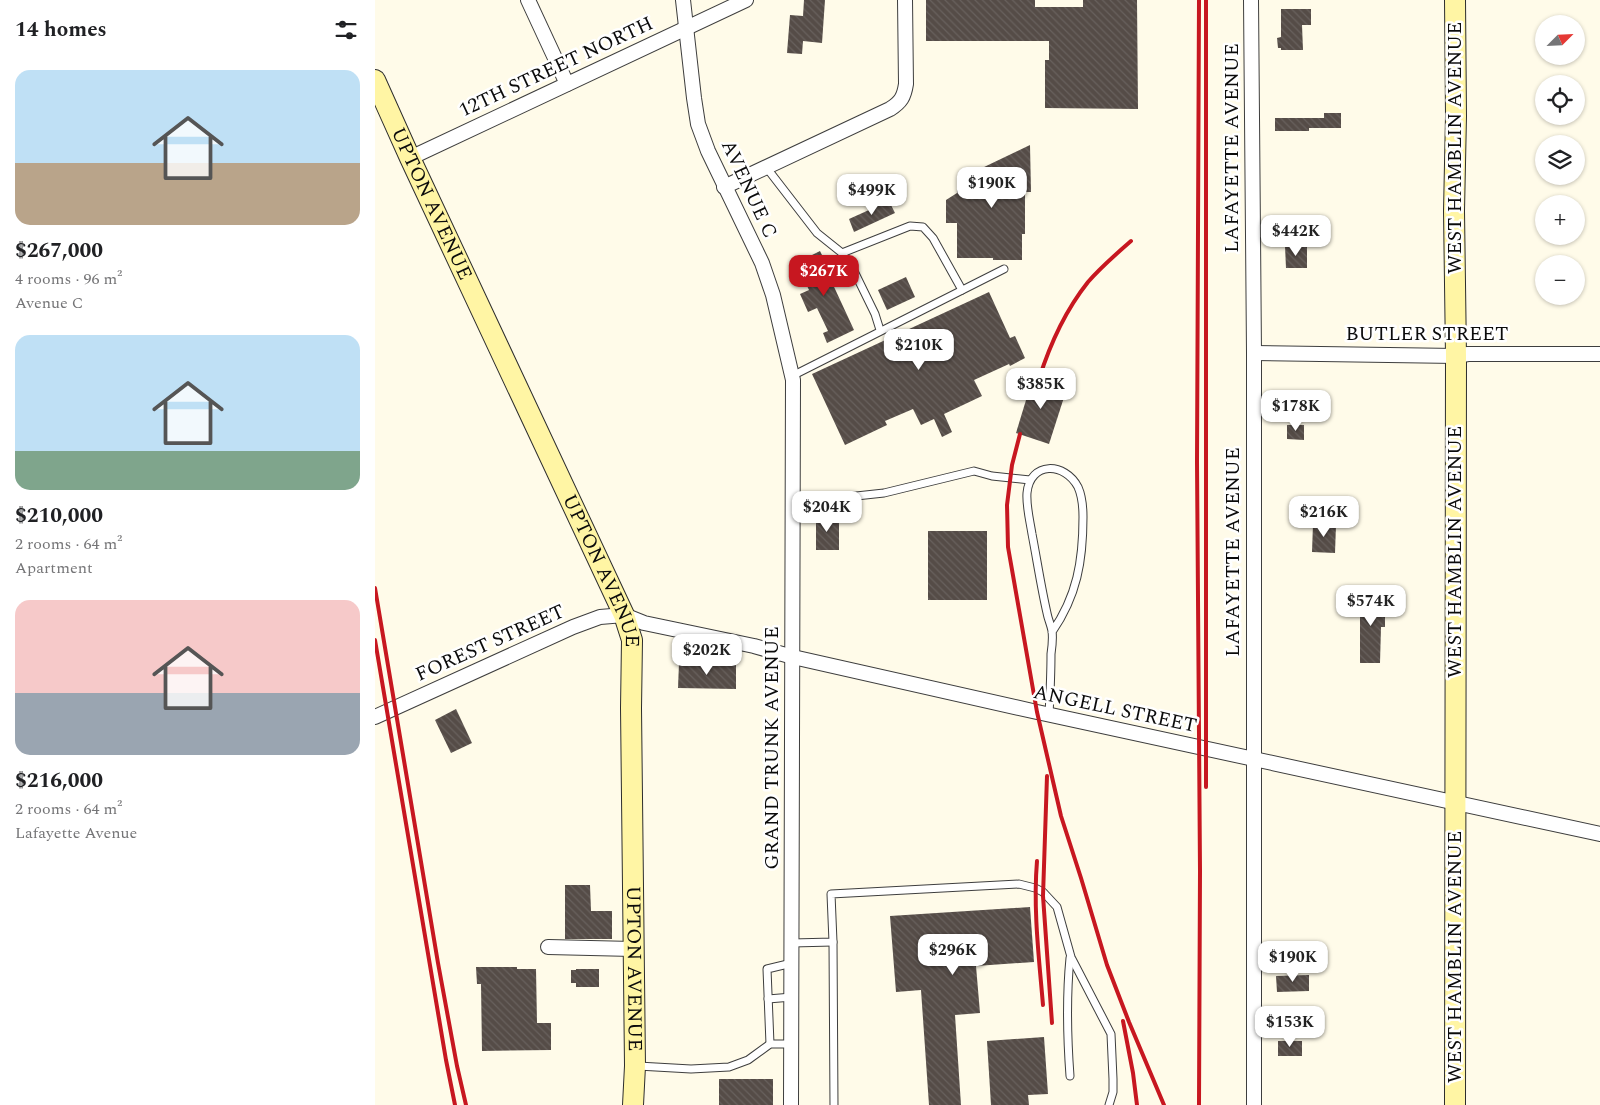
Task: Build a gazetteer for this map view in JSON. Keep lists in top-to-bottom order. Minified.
{"streets":{"street":["12TH STREET NORTH","LAFAYETTE AVENUE","WEST HAMBLIN AVENUE","AVENUE C","UPTON AVENUE","BUTLER STREET","FOREST STREET","ANGELL STREET","GRAND TRUNK AVENUE"]},"crossings":[["12TH STREET NORTH","AVENUE C"],["12TH STREET NORTH","UPTON AVENUE"],["LAFAYETTE AVENUE","BUTLER STREET"],["LAFAYETTE AVENUE","ANGELL STREET"],["WEST HAMBLIN AVENUE","BUTLER STREET"],["WEST HAMBLIN AVENUE","ANGELL STREET"],["AVENUE C","GRAND TRUNK AVENUE"],["UPTON AVENUE","FOREST STREET"],["UPTON AVENUE","ANGELL STREET"],["FOREST STREET","ANGELL STREET"],["ANGELL STREET","GRAND TRUNK AVENUE"]],"north":"top right","page":{"heading":"14 homes","map_buttons":["+","−"],"list":[{"name":"$267,000","note":"4 rooms · 96 m² · Avenue C"},{"name":"$210,000","note":"2 rooms · 64 m² · Apartment"},{"name":"$216,000","note":"2 rooms · 64 m² · Lafayette Avenue"}],"price":["$190K","$499K","$442K","$267K","$210K","$385K","$178K","$204K","$216K","$574K","$202K","$296K","$190K","$153K"]}}
